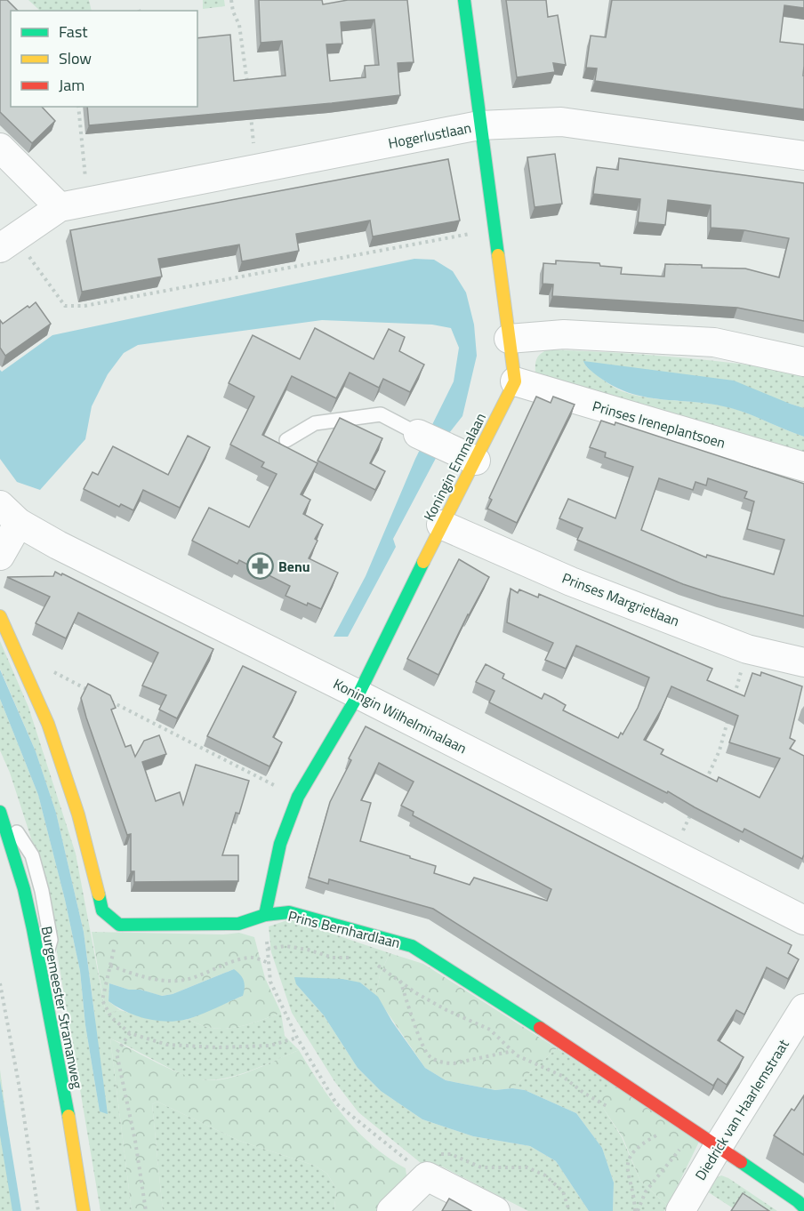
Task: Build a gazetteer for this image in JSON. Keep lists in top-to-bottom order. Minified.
{"streets":{"street":["Hogerlustlaan","Prinses Ireneplantsoen","Koningin Emmalaan","Prinses Margrietlaan","Koningin Wilhelminalaan","Prins Bernhardlaan","Burgemeester Stramanweg","Diedrick van Haarlemstraat"]},"crossings":[["Prinses Ireneplantsoen","Koningin Emmalaan"],["Koningin Emmalaan","Prinses Margrietlaan"],["Koningin Emmalaan","Koningin Wilhelminalaan"],["Koningin Emmalaan","Prins Bernhardlaan"],["Prins Bernhardlaan","Diedrick van Haarlemstraat"]],"places":{"pharmacy":["Benu"]},"legend":["Fast","Slow","Jam"]}
